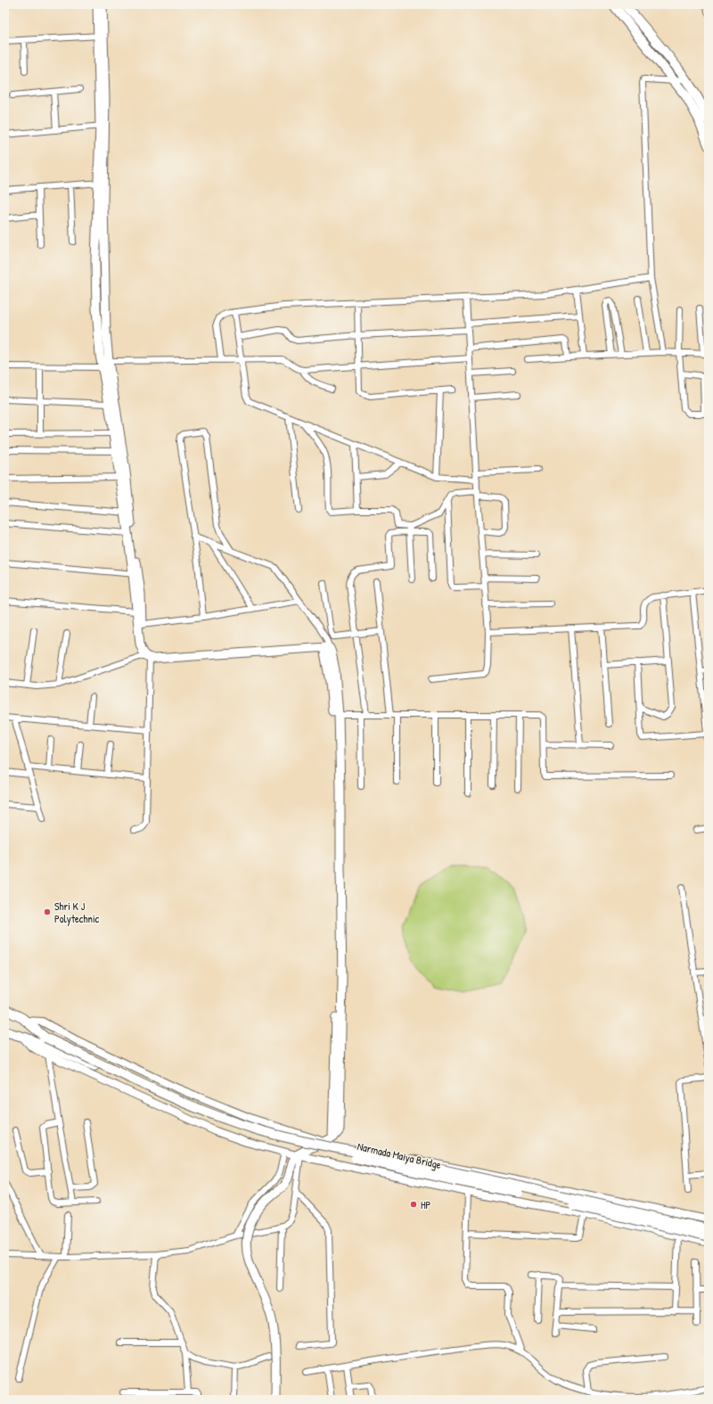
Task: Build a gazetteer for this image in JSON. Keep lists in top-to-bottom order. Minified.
{"streets":{"main road":["Narmada Maiya Bridge"]},"places":["Shri K J Polytechnic","HP"]}
